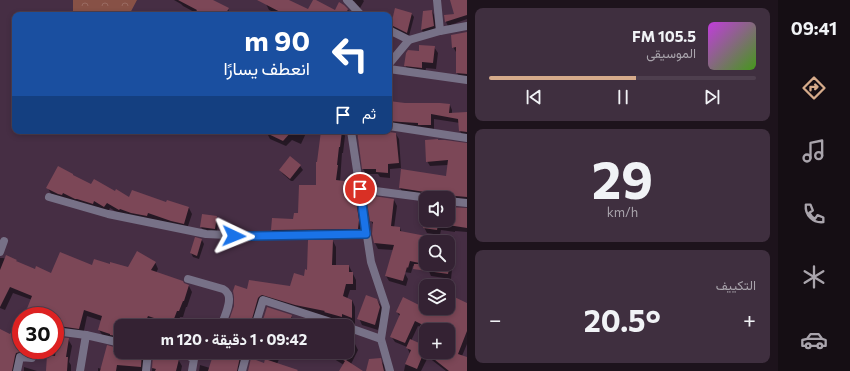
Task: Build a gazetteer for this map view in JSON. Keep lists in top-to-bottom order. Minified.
{"page":{"tabs":"09:41","turn":["90 m","انعطف يسارًا"],"song":["105.5 FM","الموسيقى"],"then":"ثم","tile":[["29","km/h"],"التكييف"],"map_buttons":"+","heat":["−","20.5°","+"],"limit":"30","trip":"09:42 · 1 دقيقة · 120 m"}}
